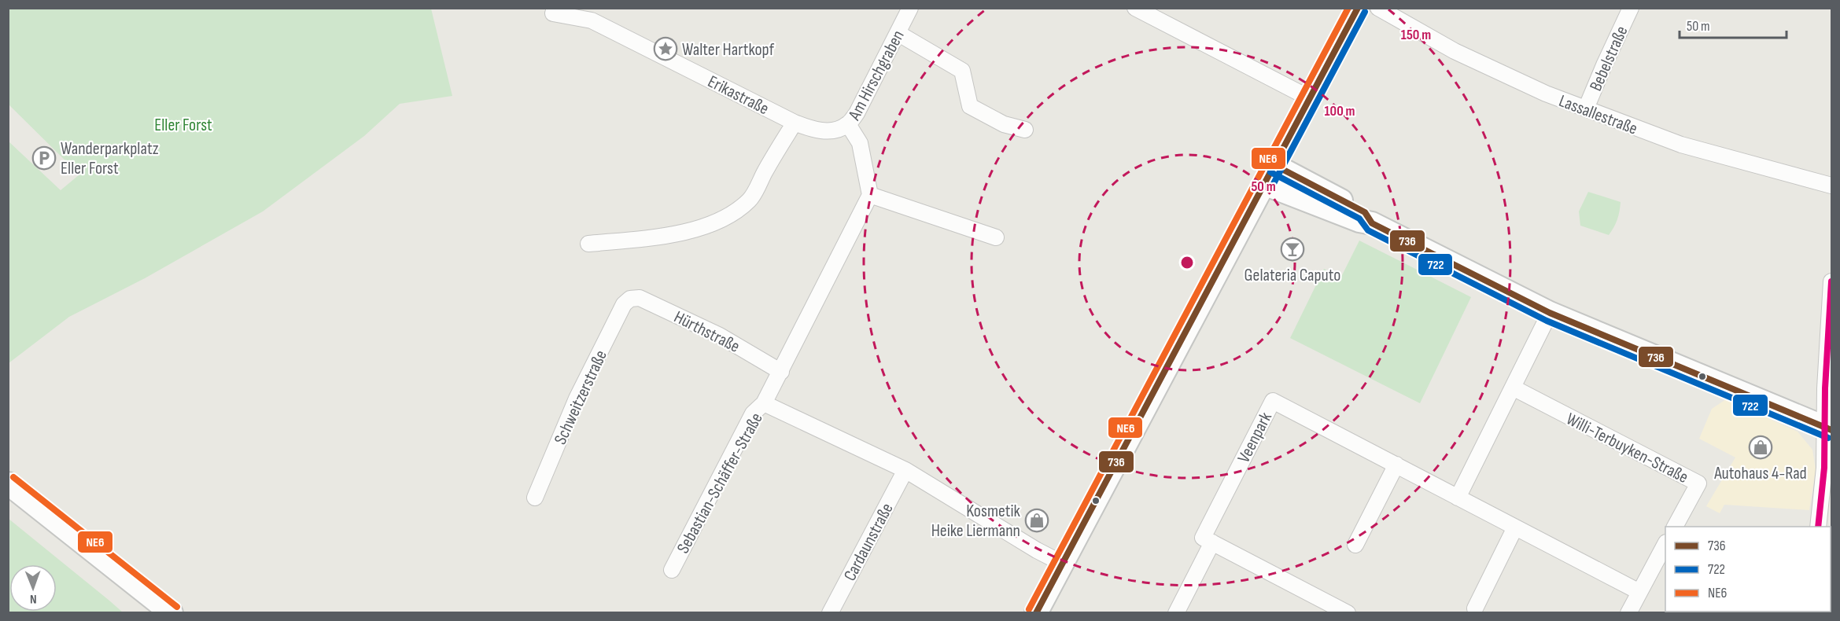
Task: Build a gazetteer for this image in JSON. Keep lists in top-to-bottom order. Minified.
{"streets":{"street":["Bebelstraße","Am Hirschgraben","Erikastraße","Lassallestraße","Hürthstraße","Schweitzerstraße","Veenpark","Willi-Terbuyken-Straße","Sebastian-Schäffer-Straße","Cardaunstraße"]},"crossings":[["Bebelstraße","Lassallestraße"],["Am Hirschgraben","Erikastraße"],["Hürthstraße","Schweitzerstraße"],["Hürthstraße","Sebastian-Schäffer-Straße"]],"parks":["Eller Forst"],"places":{"place":["Walter Hartkopf"],"parking":["Wanderparkplatz Eller Forst"],"bar":["Gelateria Caputo"],"shop":["Autohaus 4-Rad","Kosmetik Heike Liermann"]},"lines":["transit line 736","transit line NE6","transit line 722"],"legend":["736","722","NE6"],"scale_bar":"50 m","north":"bottom","rings":["150 m","100 m","50 m"]}
